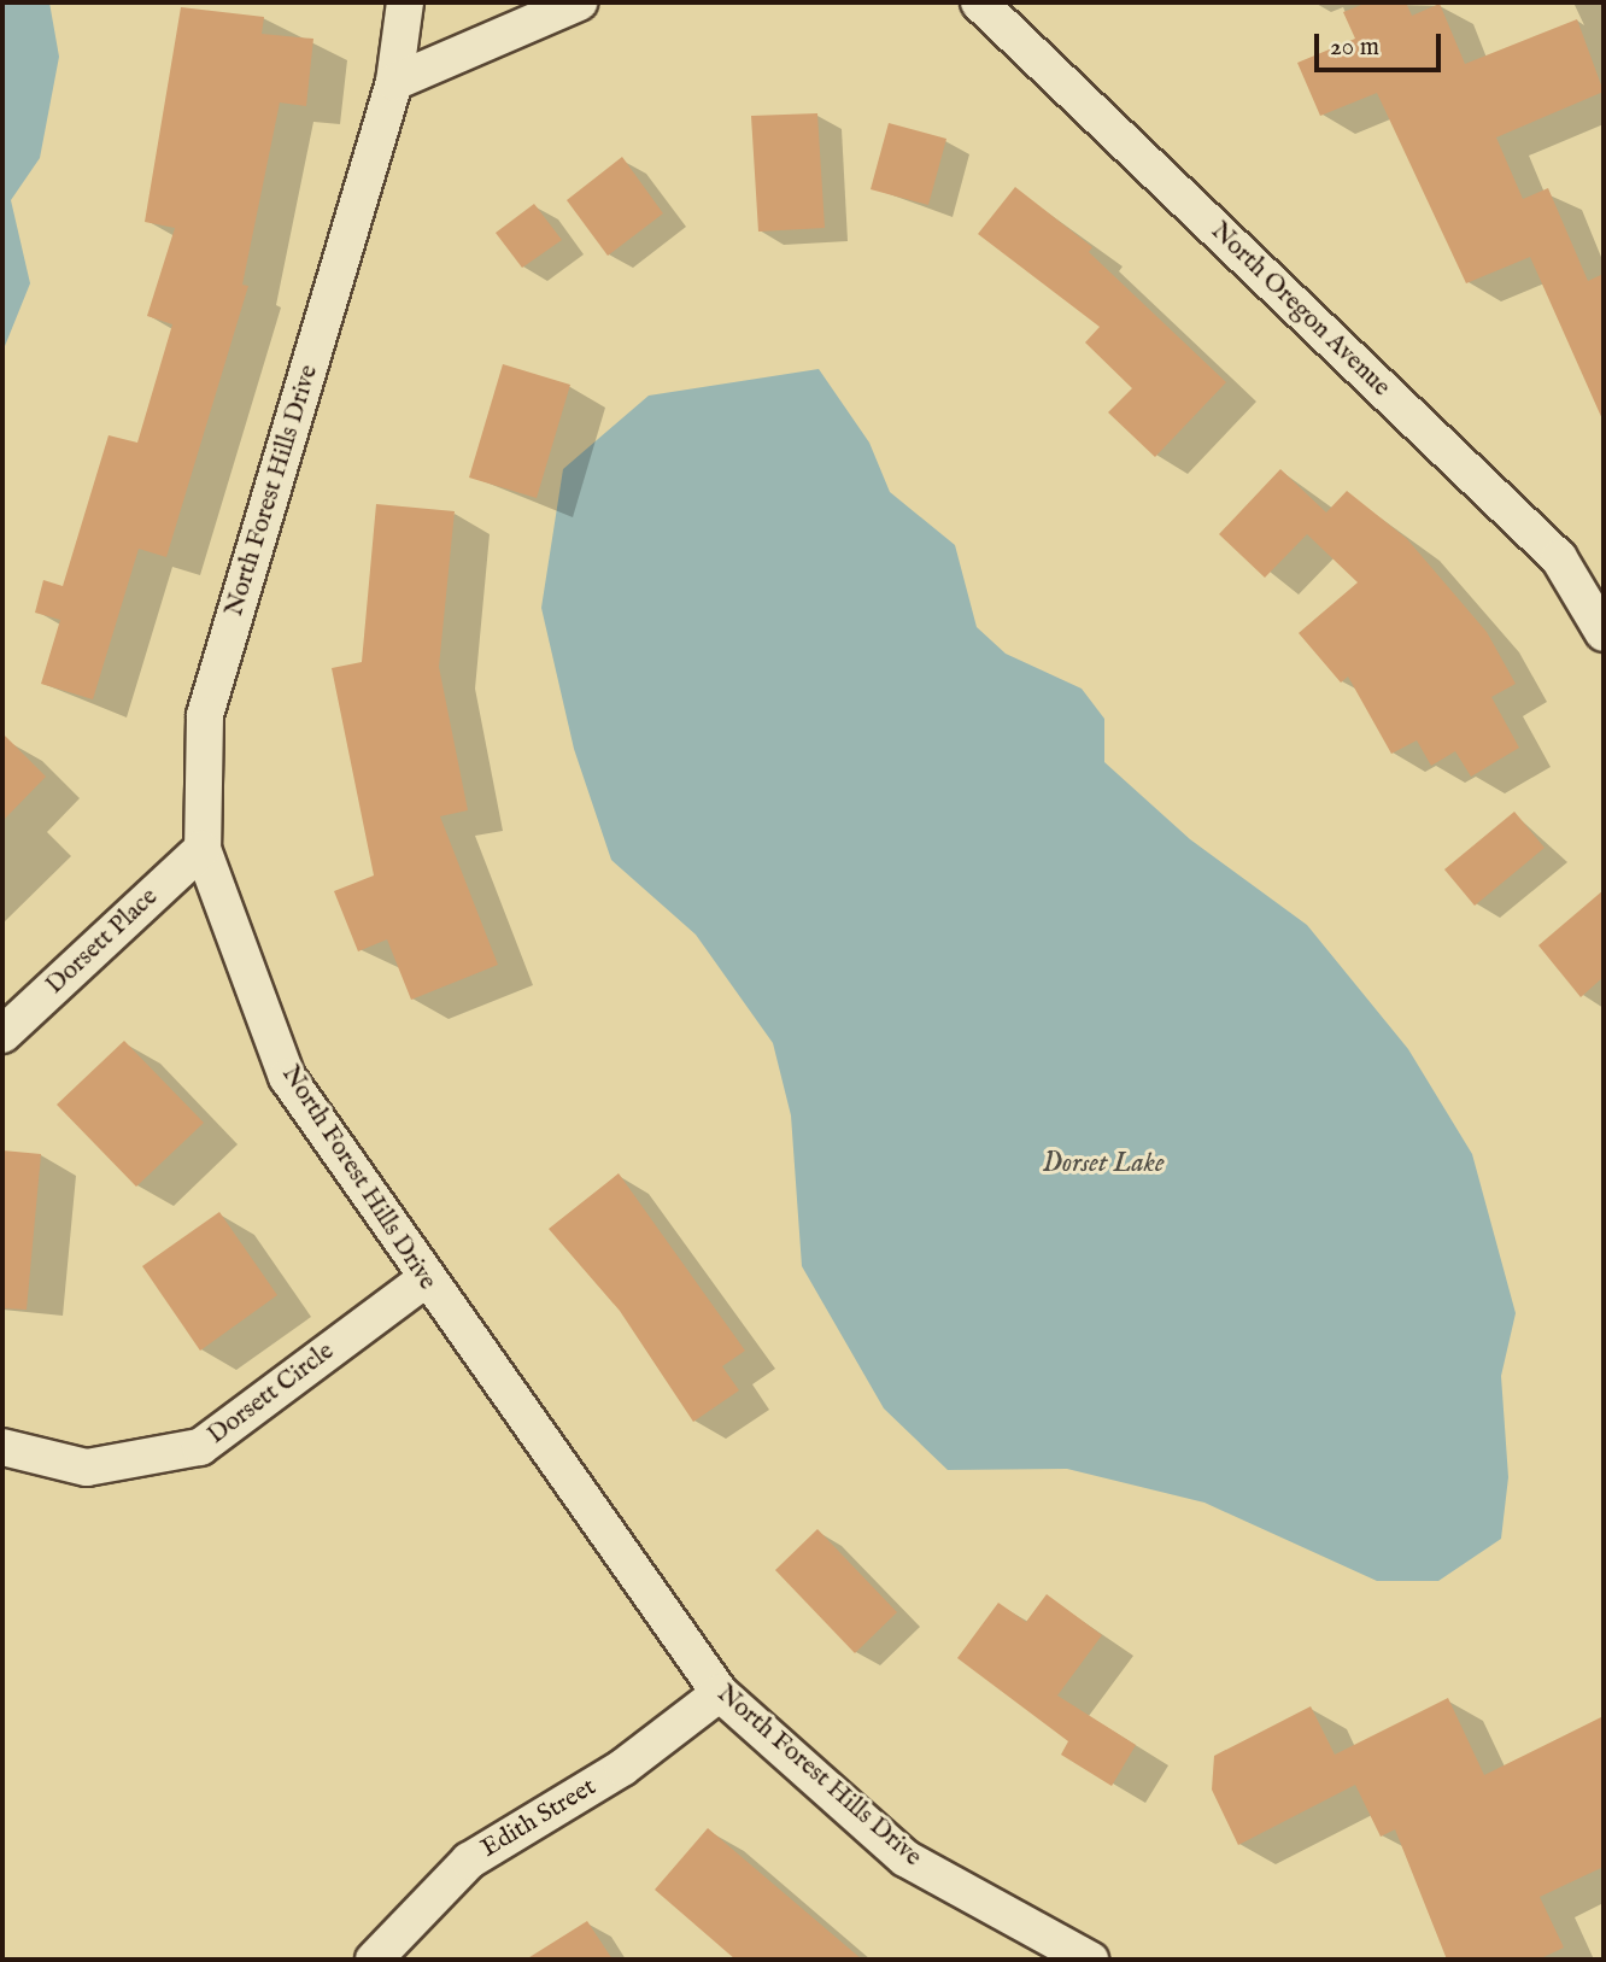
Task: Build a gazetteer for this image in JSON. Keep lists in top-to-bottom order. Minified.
{"streets":{"street":["North Oregon Avenue","North Forest Hills Drive","Dorsett Place","Dorsett Circle","Edith Street"]},"crossings":[["North Forest Hills Drive","Dorsett Place"],["North Forest Hills Drive","Dorsett Circle"],["North Forest Hills Drive","Edith Street"]],"water":["Dorset Lake"],"scale_bar":"20 m"}
